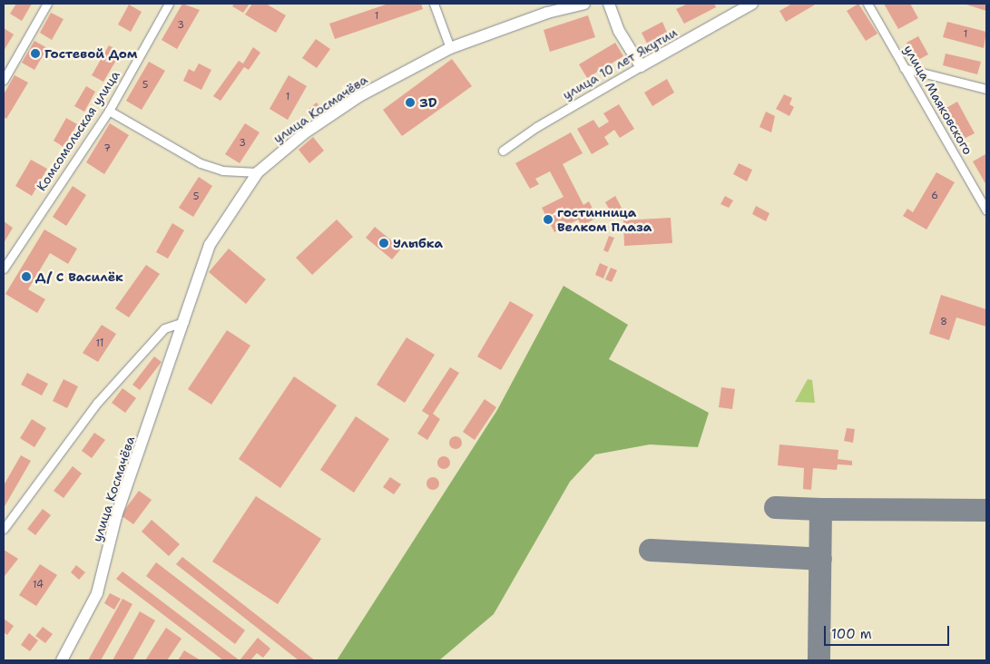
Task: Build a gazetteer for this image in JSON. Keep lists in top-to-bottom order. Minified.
{"streets":{"main road":["улица 10 лет Якутии","улица Космачёва"],"street":["улица Маяковского","Комсомольская улица"]},"places":["Гостевой Дом","3D","гостинница Велком Плаза","Улыбка","Д/ С Василёк"],"house_numbers":["1","3","1","5","1","3","7","6","5","8","11","14"],"scale_bar":"100 m"}
